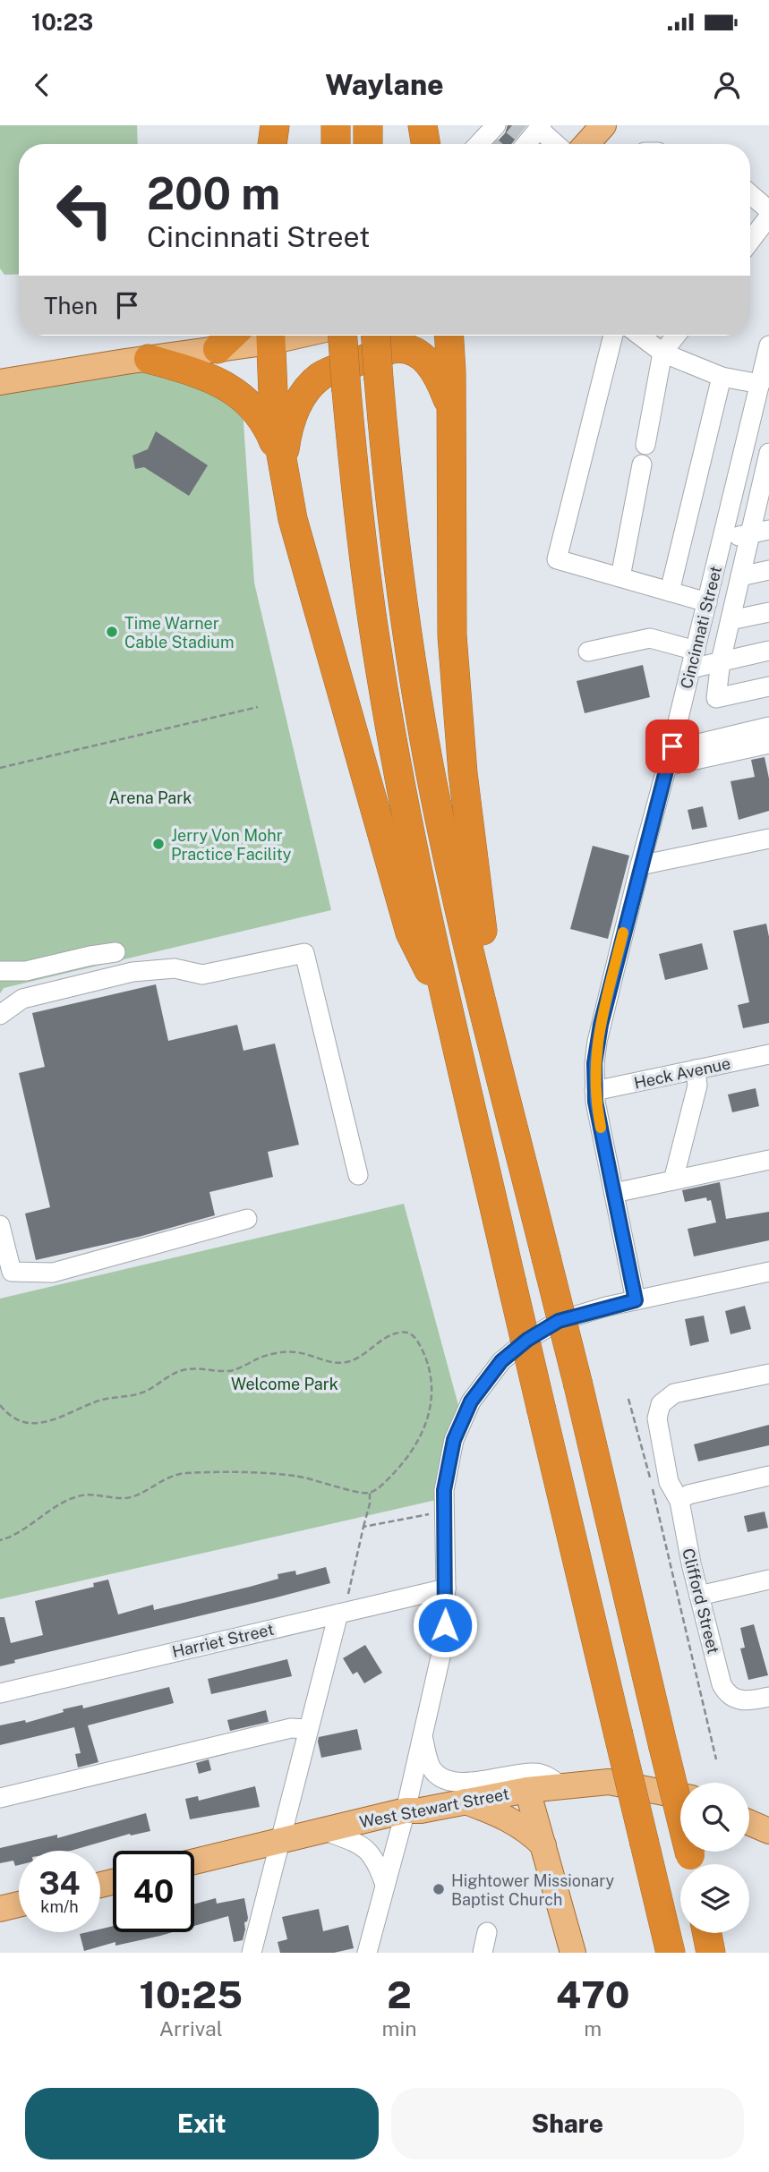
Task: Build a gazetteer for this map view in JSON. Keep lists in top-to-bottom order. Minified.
{"streets":{"main road":["West Stewart Street"],"street":["Cincinnati Street","Heck Avenue","Clifford Street","Harriet Street"]},"crossings":[["Cincinnati Street","Heck Avenue"]],"parks":["Arena Park","Welcome Park"],"places":["Time Warner Cable Stadium","Jerry Von Mohr Practice Facility","Hightower Missionary Baptist Church"],"page":{"status":"10:23","header":"Waylane","turn":["200 m","Cincinnati Street"],"then":"Then","speed":"34 km/h","limit":"40","eta":["10:25","Arrival","2","min","470","m"],"buttons":["Exit","Share"]}}
